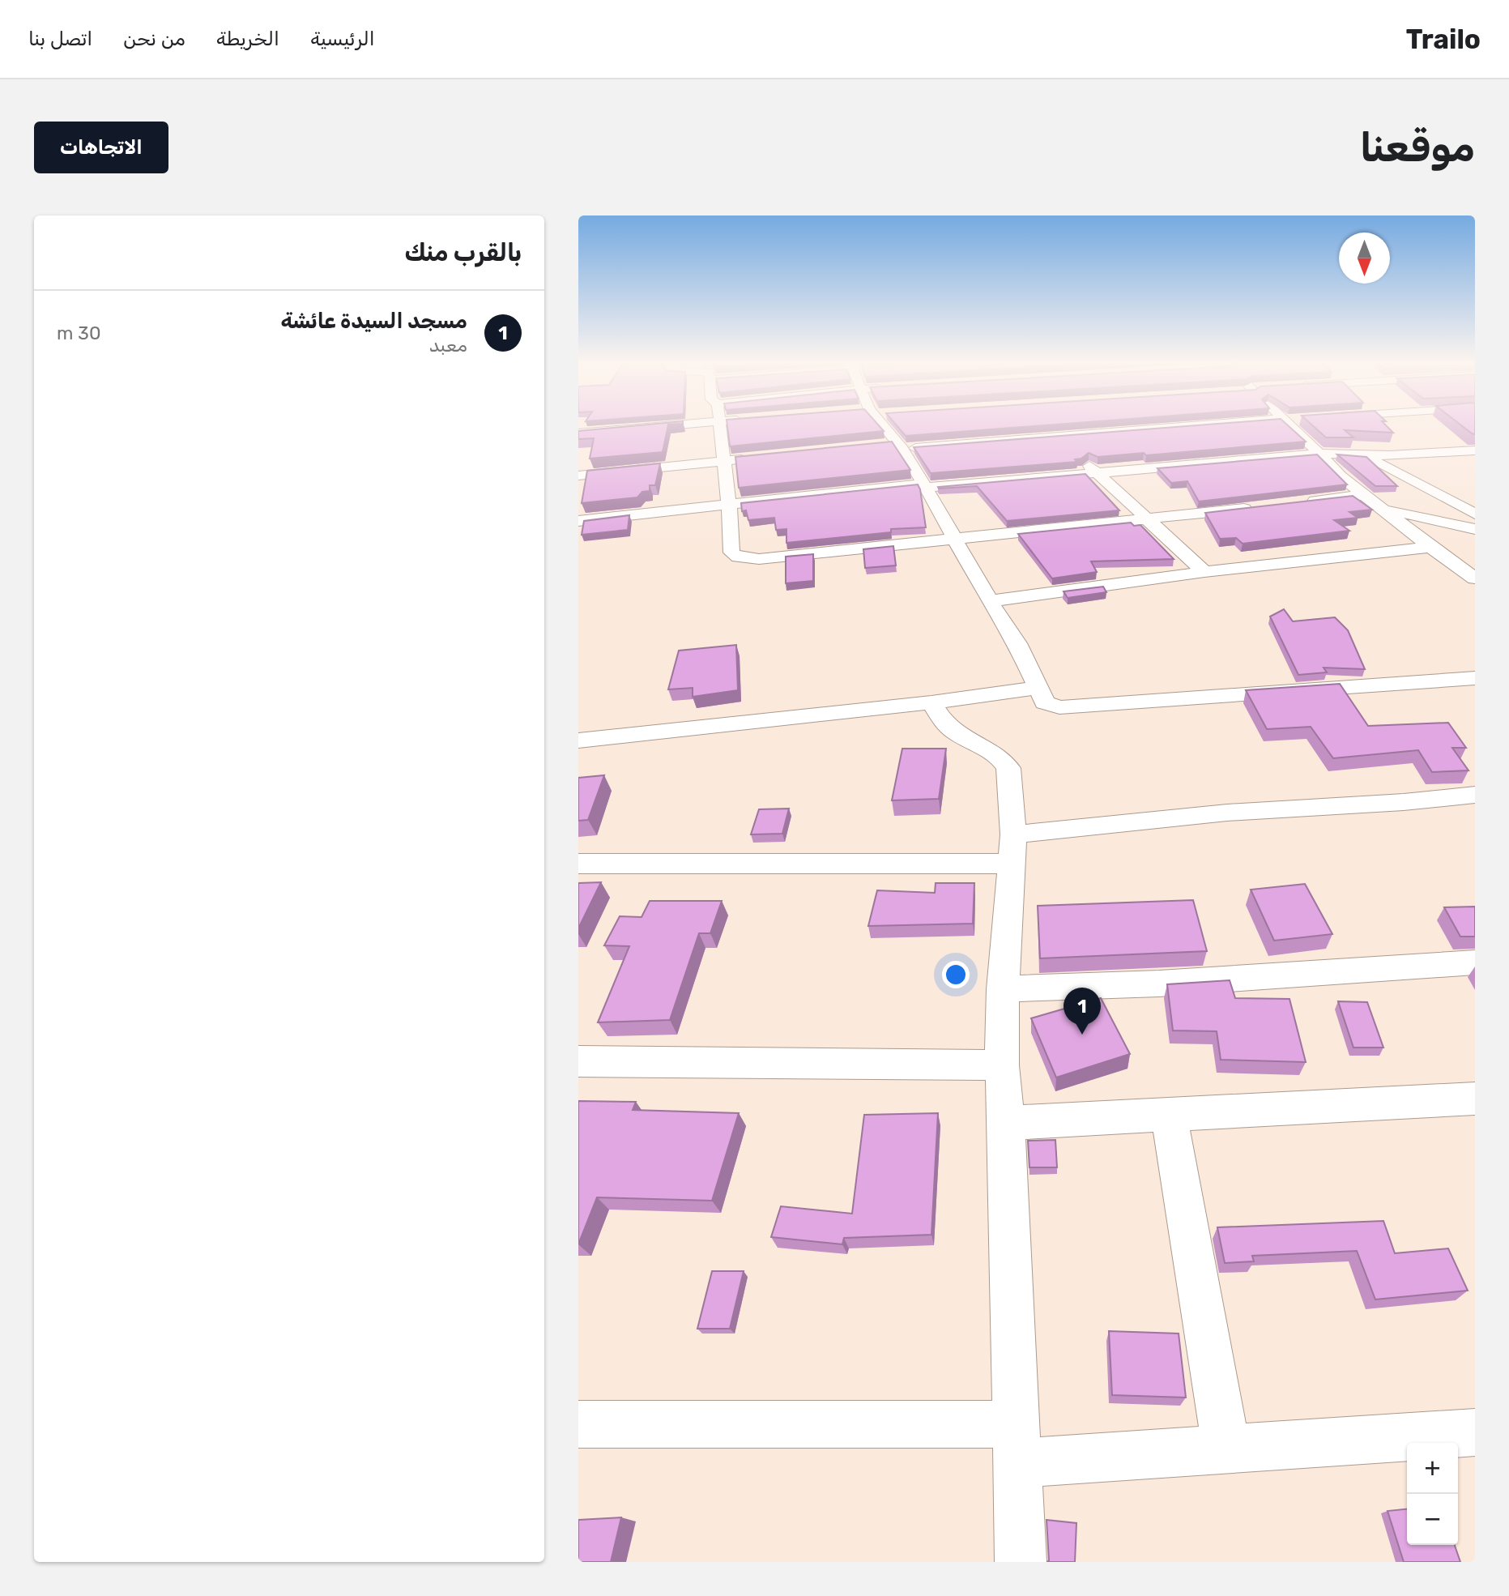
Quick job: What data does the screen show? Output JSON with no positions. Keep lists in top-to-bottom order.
{
  "north": "bottom",
  "page": {
    "header": "Trailo",
    "nav": [
      "الرئيسية",
      "الخريطة",
      "من نحن",
      "اتصل بنا"
    ],
    "buttons": "الاتجاهات",
    "title": "موقعنا",
    "heading": "بالقرب منك",
    "list": [
      {
        "mark": "1",
        "name": "مسجد السيدة عائشة",
        "note": "معبد",
        "value": "30 m"
      }
    ],
    "pins": "1",
    "map_buttons": ["+", "−"]
  }
}
